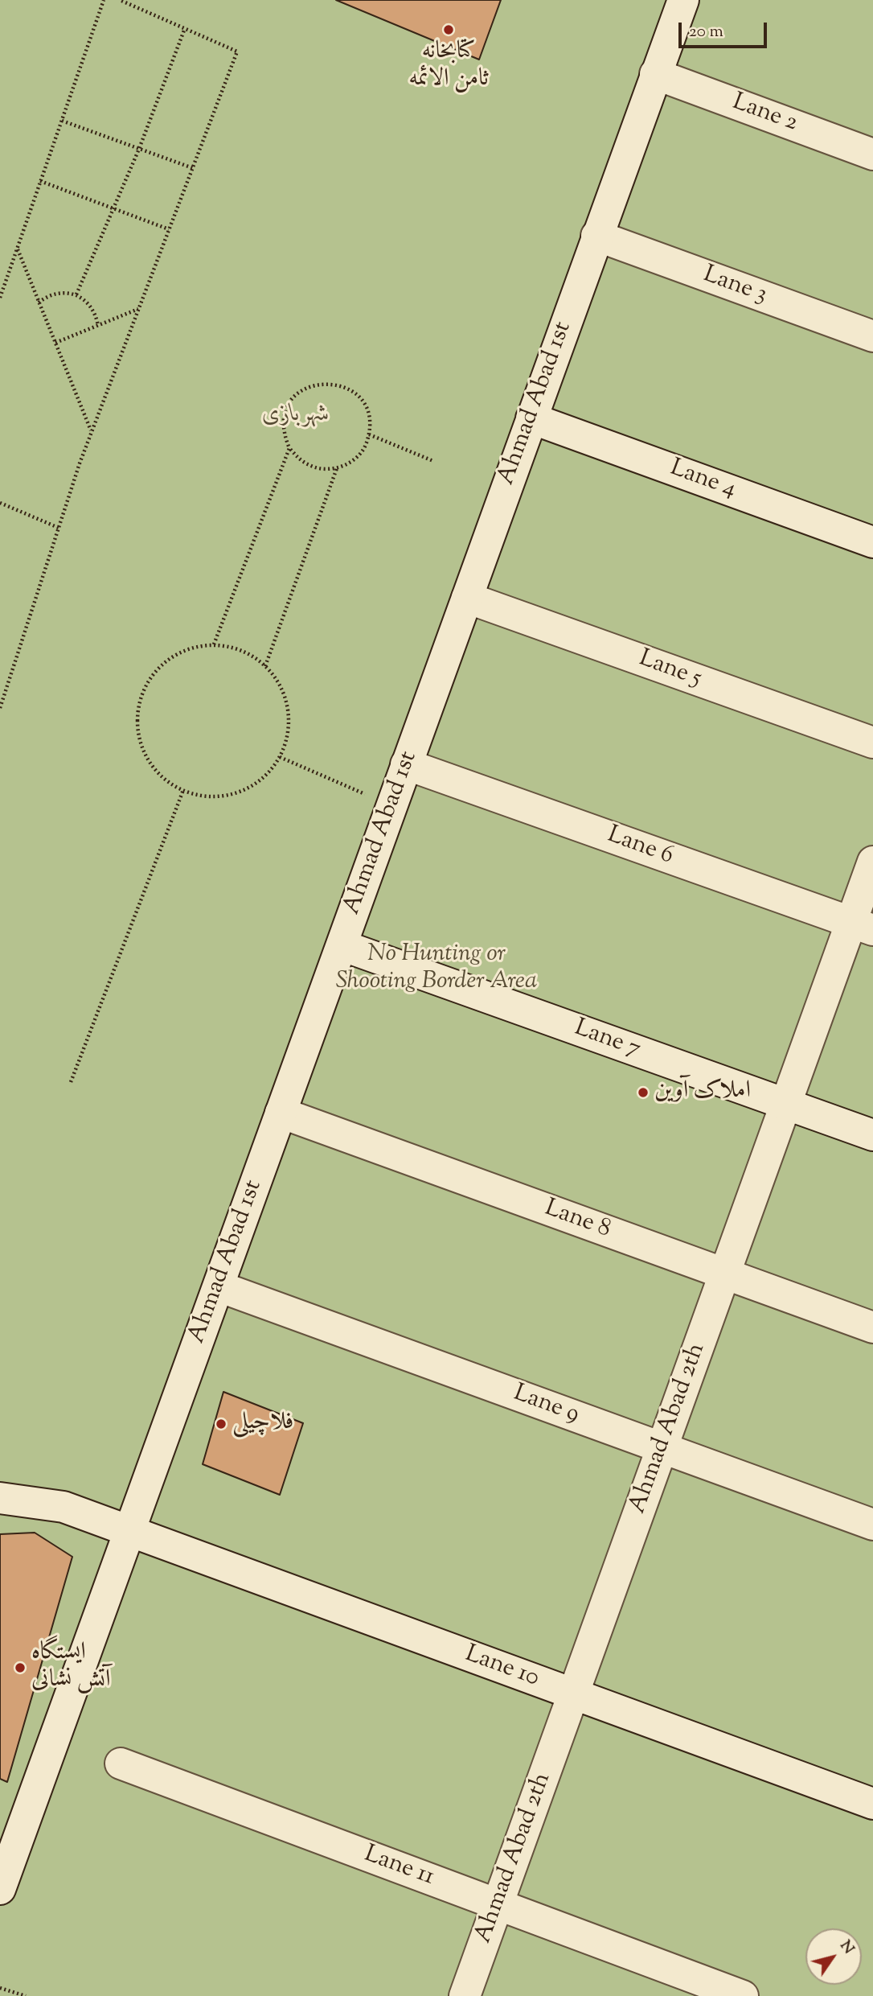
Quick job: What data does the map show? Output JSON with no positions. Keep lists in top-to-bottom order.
{
  "streets": {
    "street": [
      "Lane 2",
      "Lane 3",
      "Ahmad Abad 1st",
      "Lane 4",
      "Lane 5",
      "Lane 6",
      "Lane 7",
      "Lane 8",
      "Lane 9",
      "Ahmad Abad 2th",
      "Lane 10",
      "Lane 11"
    ]
  },
  "crossings": [
    ["Lane 2", "Ahmad Abad 1st"],
    ["Lane 3", "Ahmad Abad 1st"],
    ["Ahmad Abad 1st", "Lane 4"],
    ["Ahmad Abad 1st", "Lane 5"],
    ["Ahmad Abad 1st", "Lane 6"],
    ["Ahmad Abad 1st", "Lane 7"],
    ["Ahmad Abad 1st", "Lane 8"],
    ["Ahmad Abad 1st", "Lane 9"],
    ["Ahmad Abad 1st", "Lane 10"],
    ["Lane 6", "Ahmad Abad 2th"],
    ["Lane 7", "Ahmad Abad 2th"],
    ["Lane 8", "Ahmad Abad 2th"],
    ["Lane 9", "Ahmad Abad 2th"],
    ["Ahmad Abad 2th", "Lane 10"],
    ["Ahmad Abad 2th", "Lane 11"]
  ],
  "parks": ["شهربازی", "No Hunting or Shooting Border Area"],
  "places": [
    "کتابخانه ثامن الائمه",
    "املاک آوین",
    "فلاچیلی",
    "ایستگاه آتش نشانی"
  ],
  "scale_bar": "20 m",
  "north": "top right"
}
